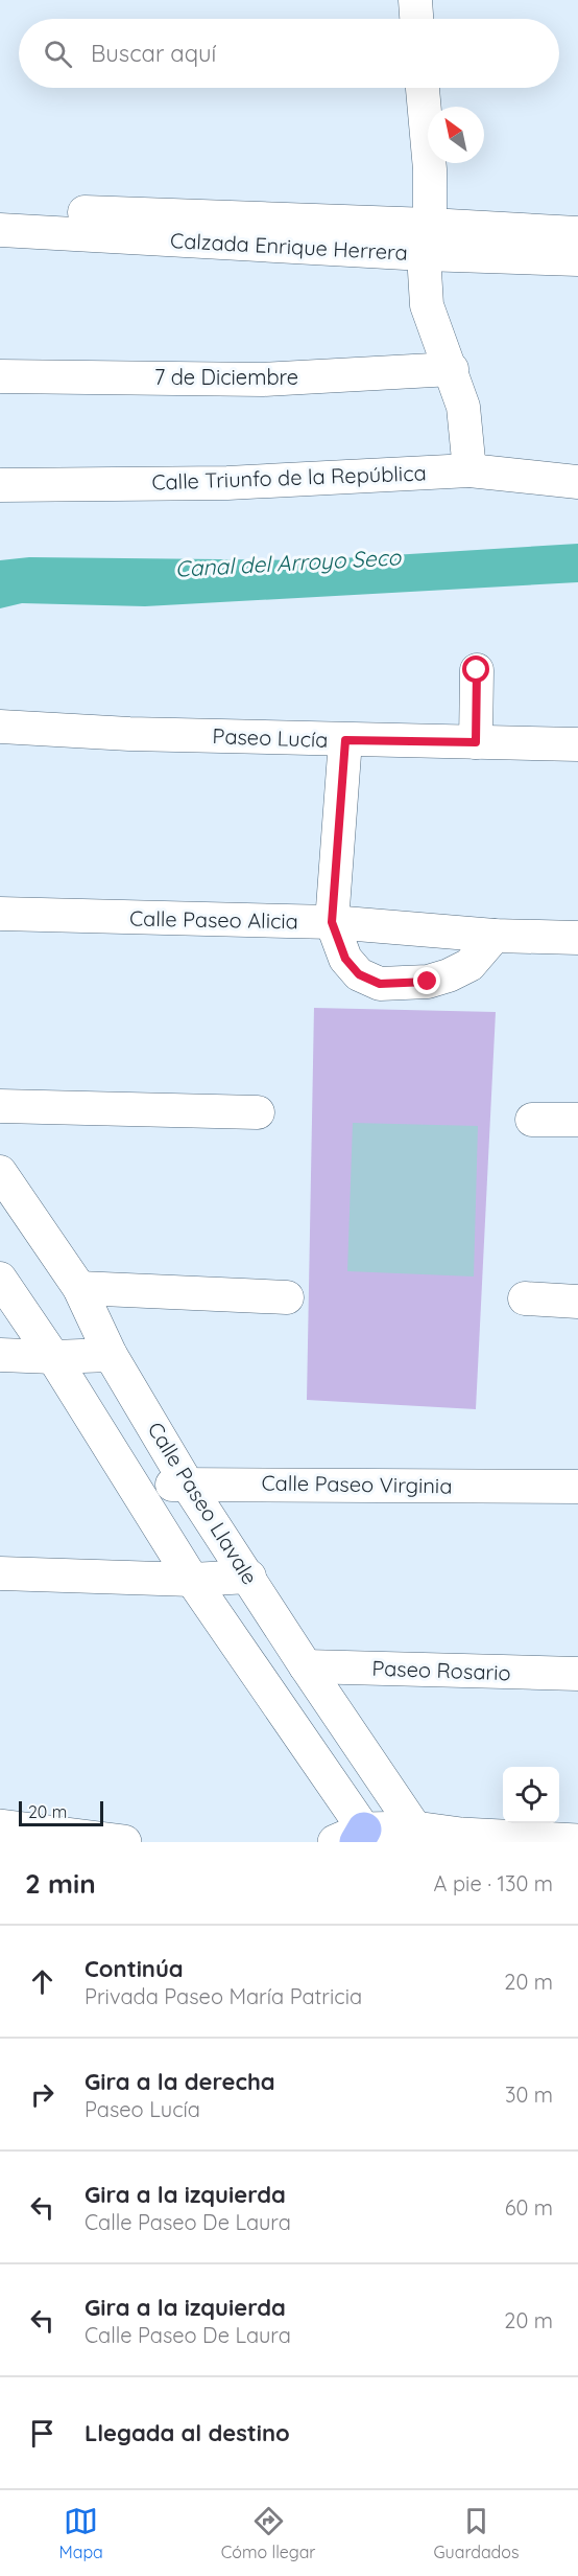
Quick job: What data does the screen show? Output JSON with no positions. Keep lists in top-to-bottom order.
{
  "streets": {
    "street": [
      "Calzada Enrique Herrera",
      "7 de Diciembre",
      "Calle Triunfo de la República",
      "Paseo Lucía",
      "Calle Paseo Alicia",
      "Calle Paseo Virginia",
      "Calle Paseo Llavale",
      "Paseo Rosario"
    ]
  },
  "crossings": [
    ["Calle Paseo Virginia", "Calle Paseo Llavale"],
    ["Calle Paseo Llavale", "Paseo Rosario"]
  ],
  "water": ["Canal del Arroyo Seco"],
  "scale_bar": "20 m",
  "north": "top left",
  "page": {
    "search": "Buscar aquí",
    "scale": "20 m",
    "heading": ["2 min", "A pie · 130 m"],
    "list": [
      ["Continúa", "Privada Paseo María Patricia", "20 m"],
      ["Gira a la derecha", "Paseo Lucía", "30 m"],
      ["Gira a la izquierda", "Calle Paseo De Laura", "60 m"],
      ["Gira a la izquierda", "Calle Paseo De Laura", "20 m"],
      "Llegada al destino"
    ],
    "nav": ["Mapa", "Cómo llegar", "Guardados"]
  }
}
